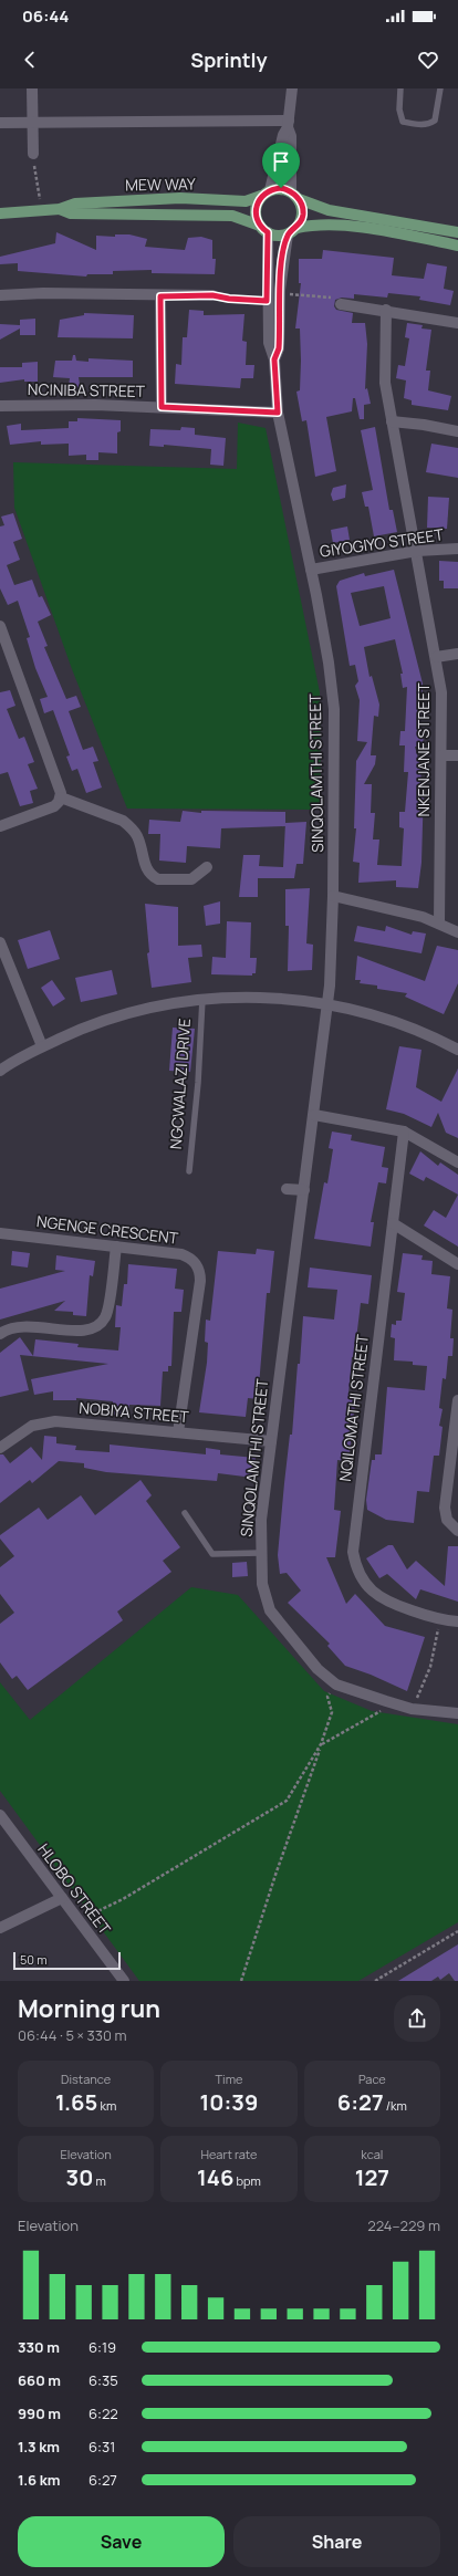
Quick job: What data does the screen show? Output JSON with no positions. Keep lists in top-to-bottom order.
{
  "streets": {
    "main road": ["MEW WAY"],
    "street": [
      "NCINIBA STREET",
      "GIYOGIYO STREET",
      "NKENJANE STREET",
      "SINQOLAMTHI STREET",
      "NGCWALAZI DRIVE",
      "NGENGE CRESCENT",
      "NQILOMATHI STREET",
      "NOBIYA STREET",
      "HLOBO STREET"
    ]
  },
  "crossings": [
    ["MEW WAY", "SINQOLAMTHI STREET"],
    ["NCINIBA STREET", "SINQOLAMTHI STREET"],
    ["GIYOGIYO STREET", "NKENJANE STREET"],
    ["GIYOGIYO STREET", "SINQOLAMTHI STREET"],
    ["SINQOLAMTHI STREET", "NGCWALAZI DRIVE"],
    ["SINQOLAMTHI STREET", "NOBIYA STREET"],
    ["NGENGE CRESCENT", "NOBIYA STREET"]
  ],
  "scale_bar": "50 m",
  "page": {
    "status": "06:44",
    "header": "Sprintly",
    "scale": "50 m",
    "heading": ["Morning run", "06:44 · 5 × 330 m"],
    "stats": [
      ["Distance", "1.65 km"],
      ["Time", "10:39"],
      ["Pace", "6:27 /km"],
      ["Elevation", "30 m"],
      ["Heart rate", "146 bpm"],
      ["kcal", "127"]
    ],
    "chart": ["Elevation", "224–229 m"],
    "list": [
      {
        "name": "330 m",
        "note": "6:19"
      },
      {
        "name": "660 m",
        "note": "6:35"
      },
      {
        "name": "990 m",
        "note": "6:22"
      },
      {
        "name": "1.3 km",
        "note": "6:31"
      },
      {
        "name": "1.6 km",
        "note": "6:27"
      }
    ],
    "buttons": ["Save", "Share"]
  }
}
